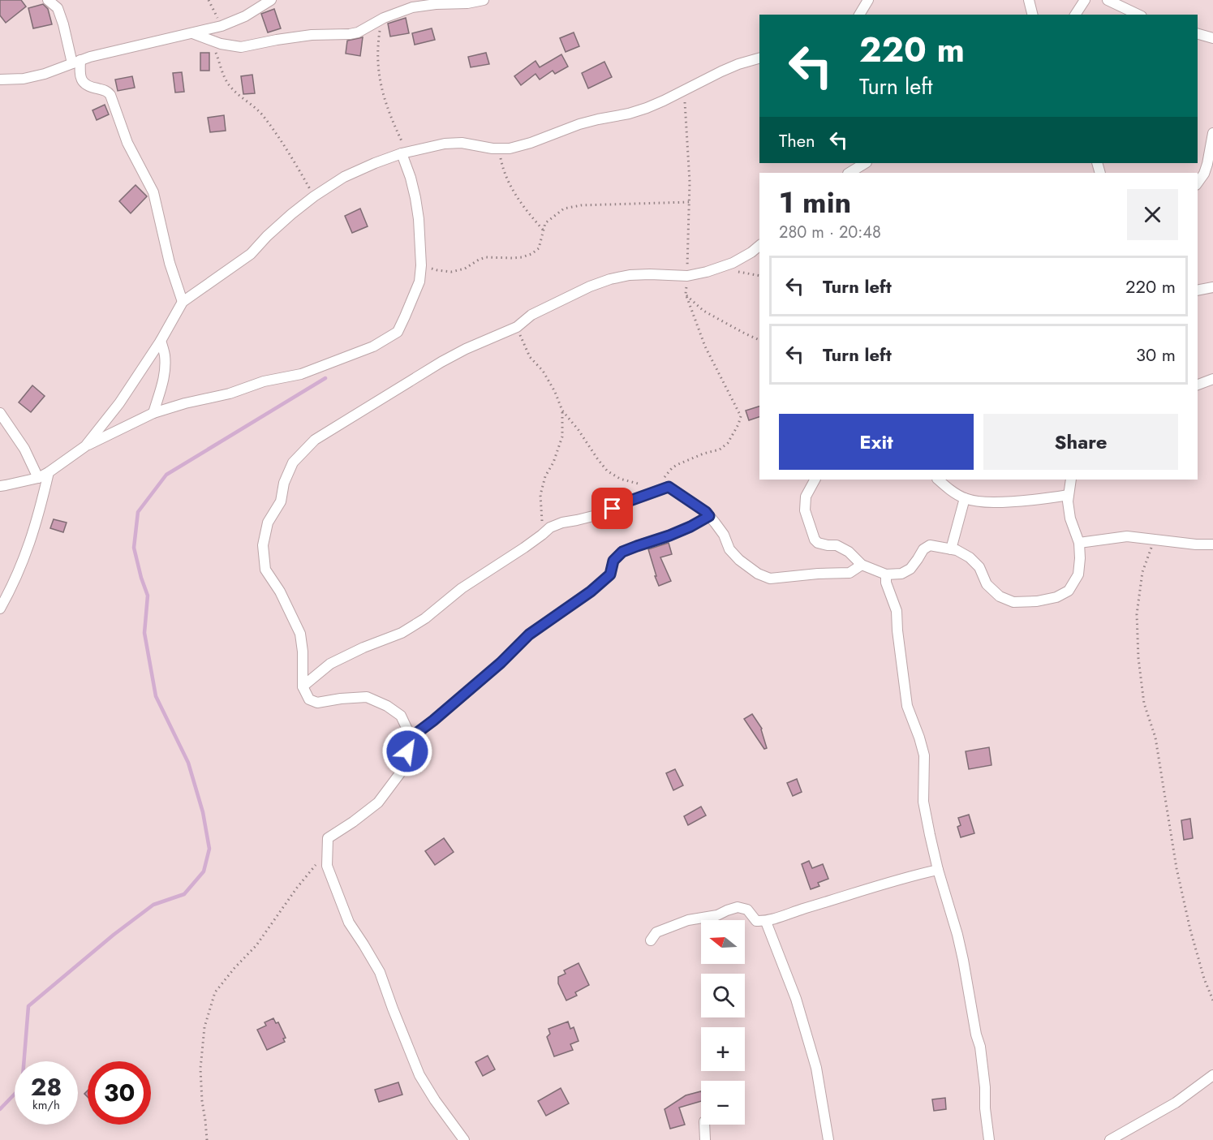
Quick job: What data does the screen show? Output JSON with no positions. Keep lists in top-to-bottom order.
{
  "north": "left",
  "page": {
    "turn": ["220 m", "Turn left"],
    "then": "Then",
    "heading": ["1 min", "280 m · 20:48"],
    "list": [
      {
        "name": "Turn left",
        "value": "220 m"
      },
      {
        "name": "Turn left",
        "value": "30 m"
      }
    ],
    "buttons": ["Exit", "Share"],
    "map_buttons": ["+", "−"],
    "speed": "28 km/h",
    "limit": "30"
  }
}
